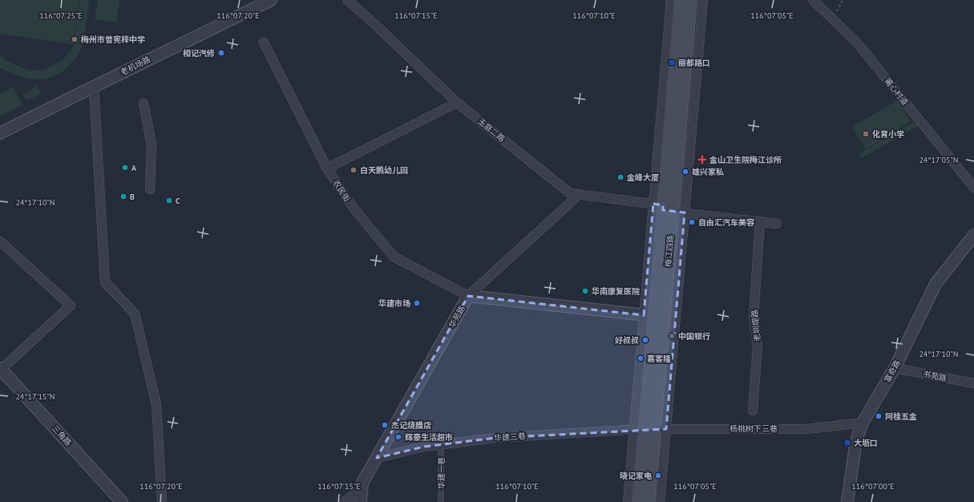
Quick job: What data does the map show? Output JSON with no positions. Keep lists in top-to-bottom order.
{
  "streets": {
    "main road": ["梅江四路"],
    "street": [
      "老机场路",
      "莆心村道",
      "玉庭二路",
      "农民街",
      "华苑路",
      "老圳堤路",
      "富奇路",
      "书苑路",
      "杨桃树下三巷",
      "三角路",
      "华建三巷"
    ],
    "lane": ["华建一巷"]
  },
  "crossings": [
    ["玉庭二路", "梅江四路"],
    ["玉庭二路", "老圳堤路"],
    ["农民街", "华苑路"],
    ["梅江四路", "华苑路"],
    ["梅江四路", "杨桃树下三巷"],
    ["梅江四路", "华建三巷"],
    ["华苑路", "华建三巷"],
    ["富奇路", "书苑路"],
    ["富奇路", "杨桃树下三巷"],
    ["杨桃树下三巷", "华建三巷"],
    ["华建三巷", "华建一巷"]
  ],
  "places": {
    "other": [
      "梅州市曾宪梓中学",
      "相记汽修",
      "化育小学",
      "A",
      "白天鹅幼儿园",
      "雄兴家私",
      "金峰大厦",
      "B",
      "C",
      "自由汇汽车美容",
      "华南康复医院",
      "华建市场",
      "中国银行",
      "好叔叔",
      "嘉客隆",
      "阿桂五金",
      "杰记烧腊店",
      "辉豪生活超市",
      "晓记家电"
    ],
    "transit": ["丽都路口", "大坜口"],
    "health": ["金山卫生院梅江诊所"]
  },
  "coordinates": [
    "116°07'25\"E",
    "116°07'20\"E",
    "116°07'15\"E",
    "116°07'10\"E",
    "116°07'05\"E",
    "24°17'05\"N",
    "24°17'10\"N",
    "24°17'15\"N",
    "116°07'00\"E"
  ]
}
